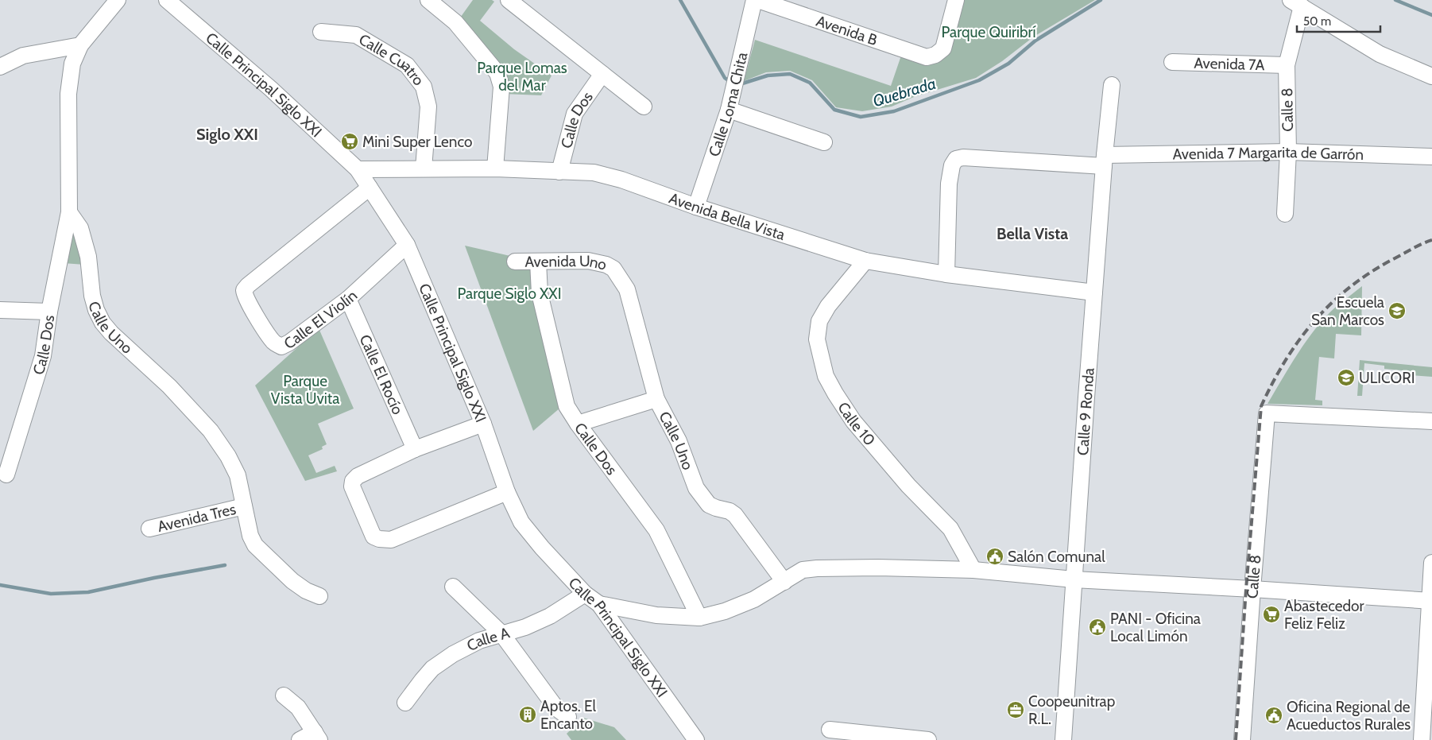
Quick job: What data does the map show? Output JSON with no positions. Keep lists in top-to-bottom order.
{
  "streets": {
    "street": [
      "Avenida B",
      "Calle Cuatro",
      "Avenida 7A",
      "Calle Principal Siglo XXI",
      "Calle Loma Chita",
      "Calle 8",
      "Calle Dos",
      "Avenida 7 Margarita de Garrón",
      "Avenida Bella Vista",
      "Avenida Uno",
      "Calle El Violín",
      "Calle Uno",
      "Calle El Rocío",
      "Calle 9 Ronda",
      "Calle 10",
      "Avenida Tres",
      "Calle A"
    ]
  },
  "crossings": [
    ["Calle Cuatro", "Avenida Bella Vista"],
    ["Avenida 7A", "Calle 8"],
    ["Calle Principal Siglo XXI", "Avenida Bella Vista"],
    ["Calle Principal Siglo XXI", "Calle El Violín"],
    ["Calle Principal Siglo XXI", "Calle A"],
    ["Calle Loma Chita", "Avenida Bella Vista"],
    ["Calle 8", "Avenida 7 Margarita de Garrón"],
    ["Calle Dos", "Avenida Bella Vista"],
    ["Calle Dos", "Avenida Uno"],
    ["Calle Dos", "Calle Uno"],
    ["Avenida 7 Margarita de Garrón", "Avenida Bella Vista"],
    ["Avenida 7 Margarita de Garrón", "Calle 9 Ronda"],
    ["Avenida Bella Vista", "Calle 9 Ronda"],
    ["Avenida Bella Vista", "Calle 10"],
    ["Avenida Uno", "Calle Uno"],
    ["Calle El Violín", "Calle El Rocío"],
    ["Calle Uno", "Avenida Tres"]
  ],
  "districts": ["Siglo XXI", "Bella Vista"],
  "water": ["Quebrada"],
  "parks": [
    "Parque Quiribrí",
    "Parque Lomas del Mar",
    "Parque Siglo XXI",
    "Parque Vista Uvita"
  ],
  "places": {
    "supermarket": ["Mini Super Lenco", "Abastecedor Feliz Feliz"],
    "school or university": ["Escuela San Marcos", "ULICORI"],
    "public building": ["Salón Comunal", "PANI - Oficina Local Limón", "Oficina Regional de Acueductos Rurales"],
    "office": ["Coopeunitrap R.L."],
    "building": ["Aptos. El Encanto"]
  },
  "scale_bar": "50 m"
}
